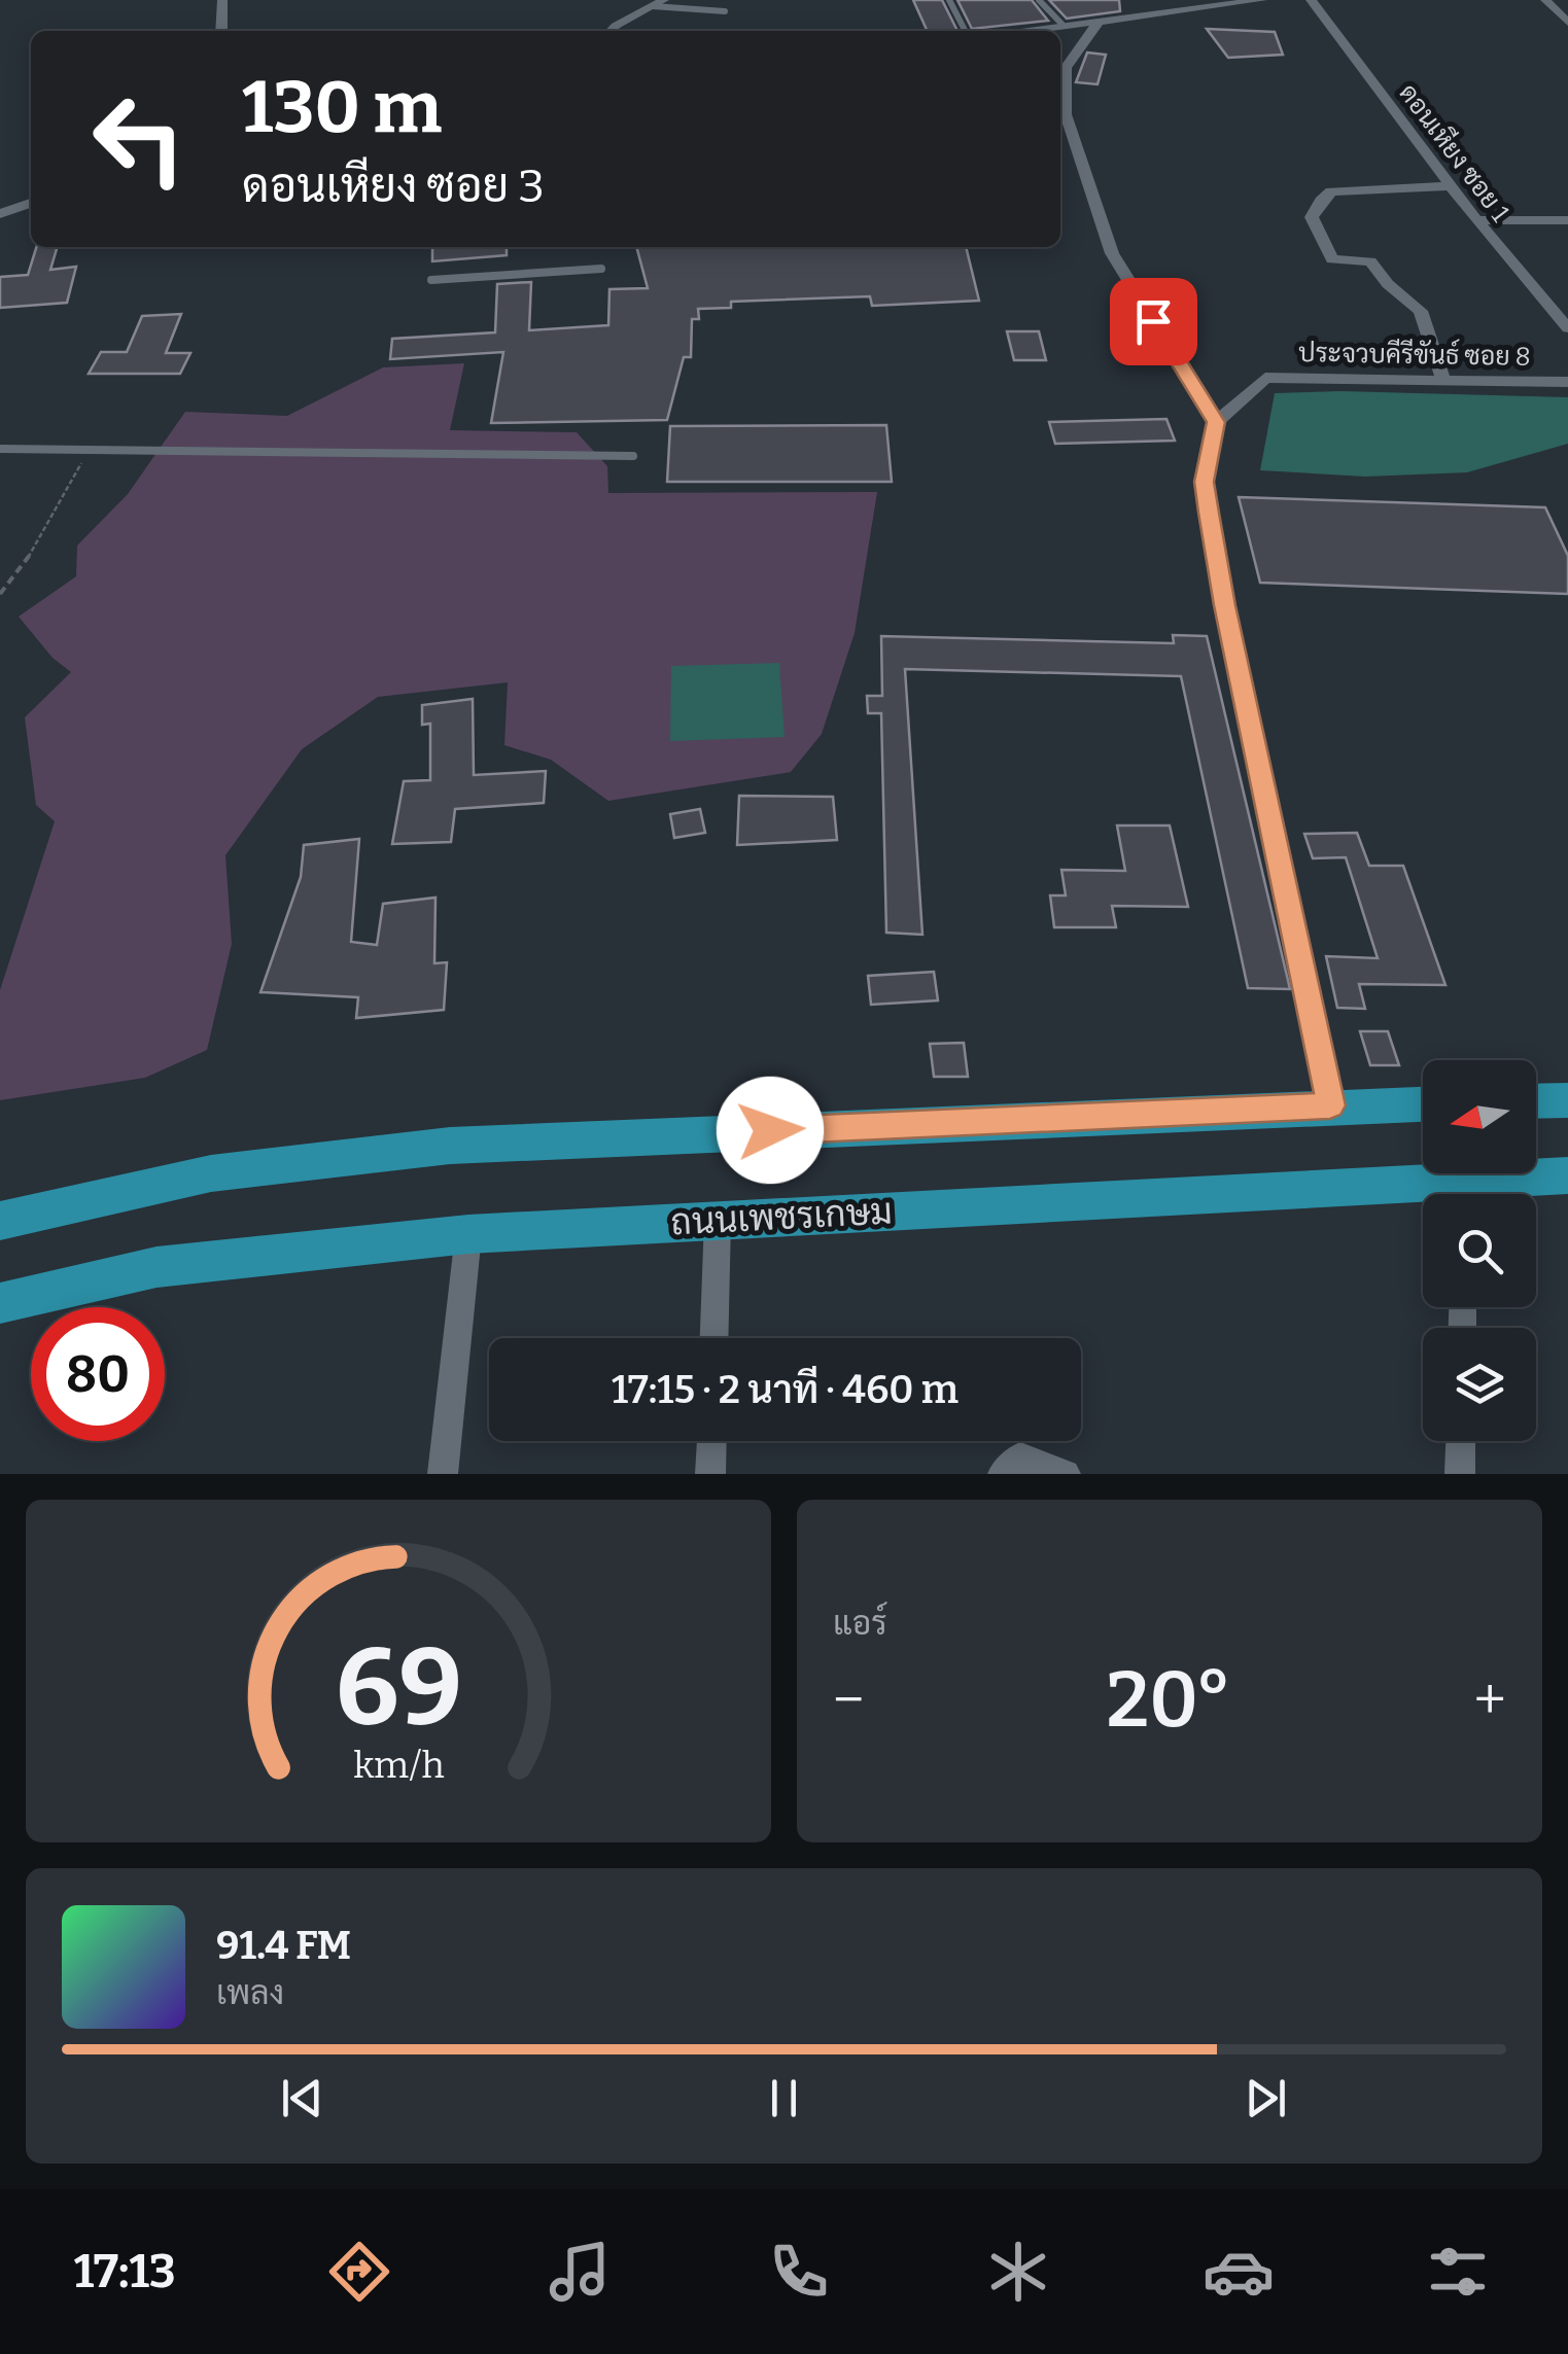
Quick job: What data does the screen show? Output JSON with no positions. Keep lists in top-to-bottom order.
{
  "streets": {
    "highway": ["ถนนเพชรเกษม"],
    "street": ["ดอนเหียง ซอย 1", "ประจวบคีรีขันธ์ ซอย 8"]
  },
  "north": "left",
  "page": {
    "turn": ["130 m", "ดอนเหียง ซอย 3"],
    "limit": "80",
    "trip": "17:15 · 2 นาที · 460 m",
    "tile": "แอร์",
    "heat": ["−", "20°", "+"],
    "song": ["91.4 FM", "เพลง"],
    "tabs": "17:13",
    "gauge": ["69", "km/h"]
  }
}
